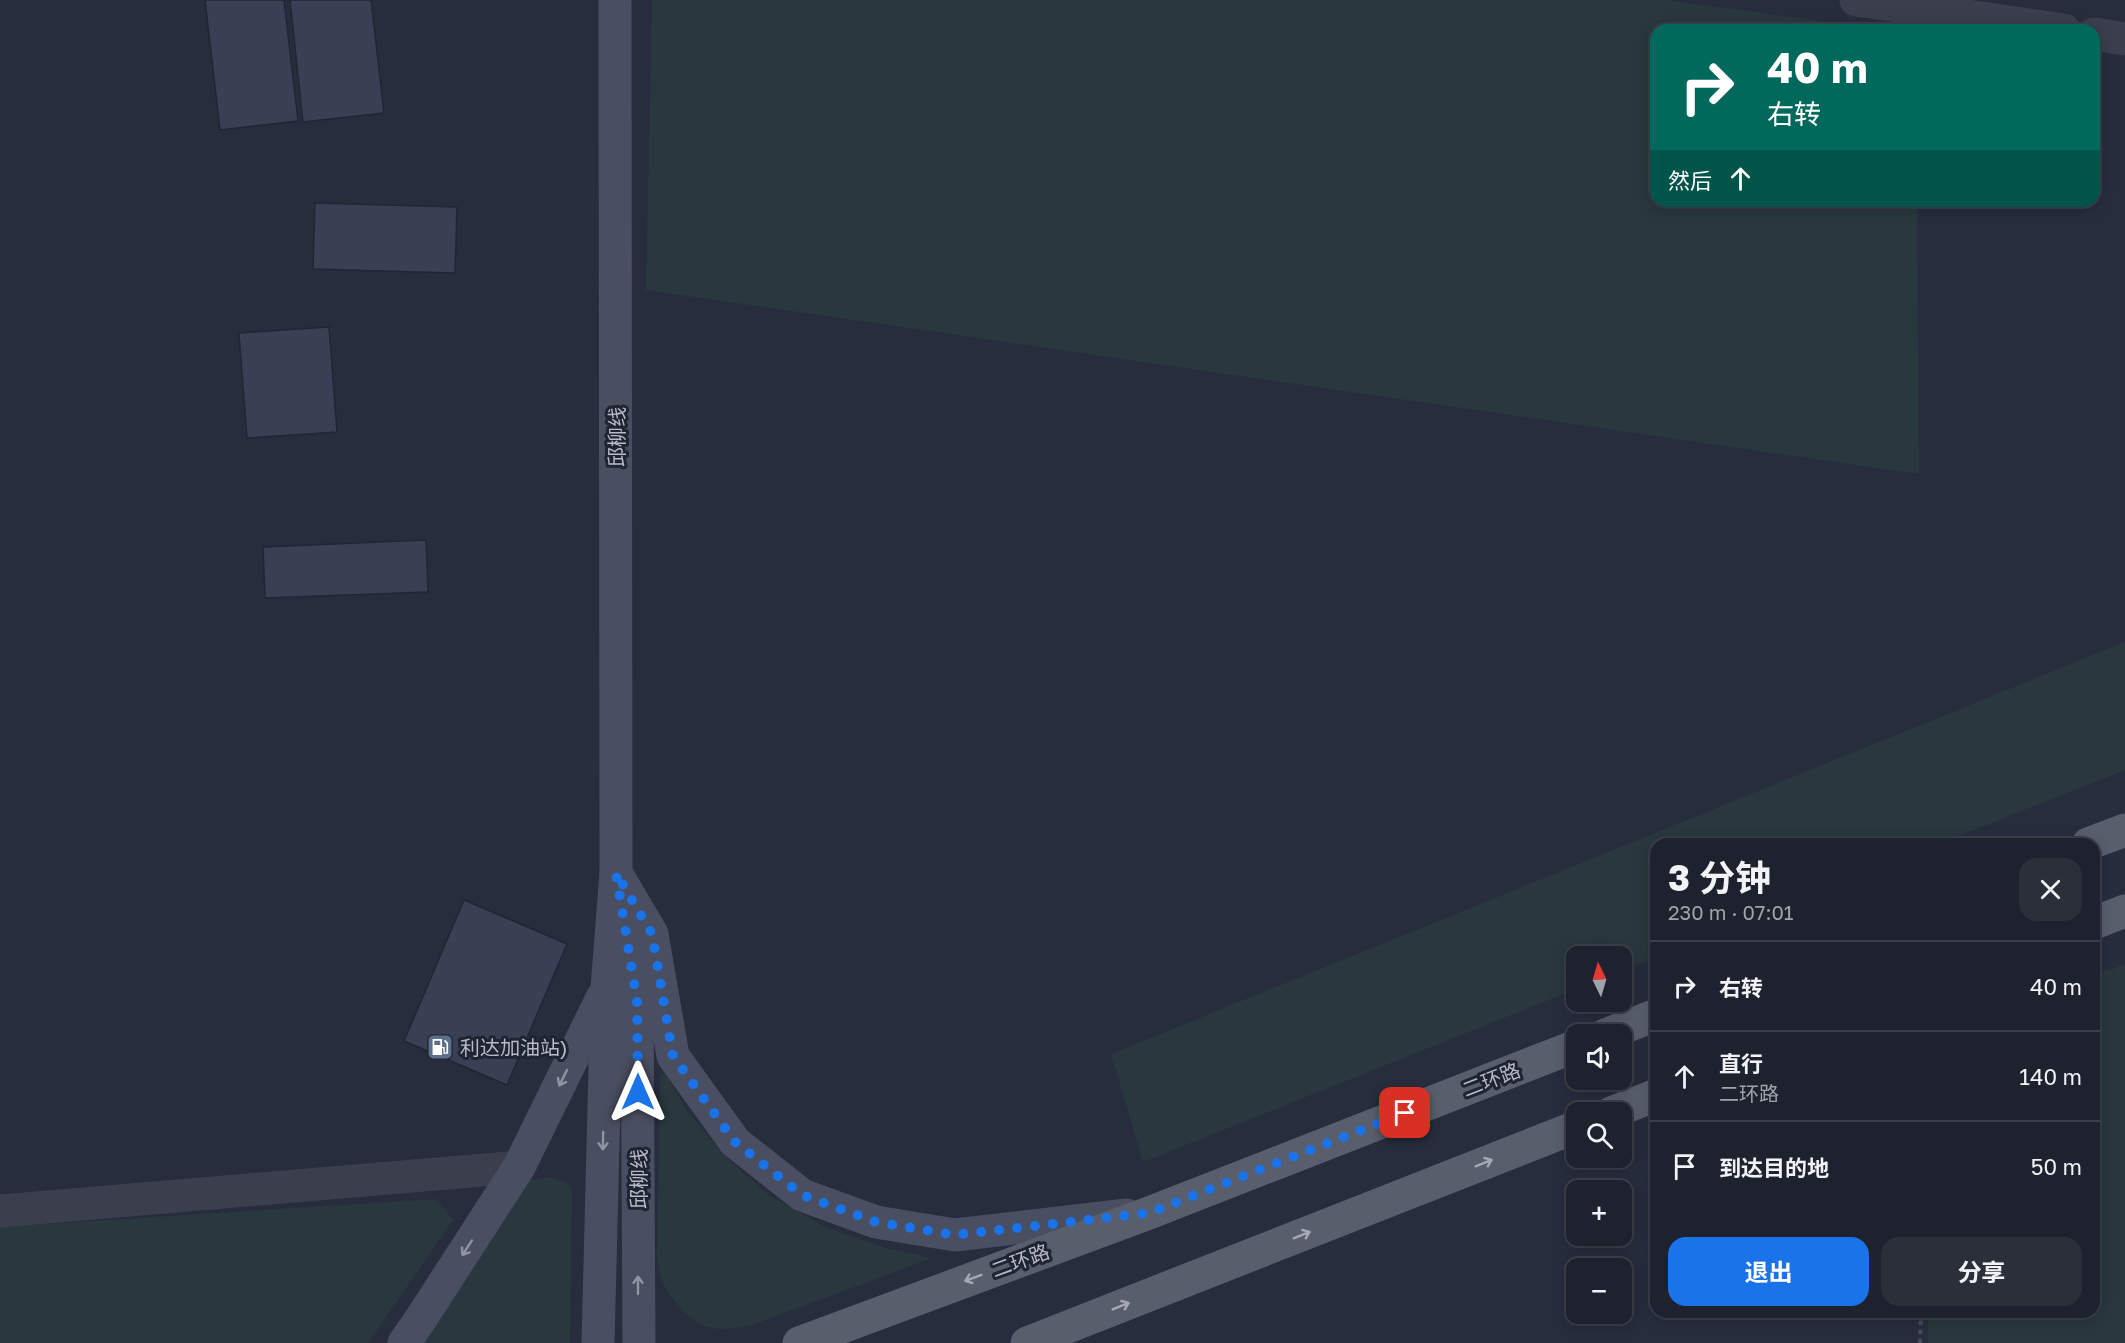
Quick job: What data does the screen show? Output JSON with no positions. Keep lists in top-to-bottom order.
{
  "streets": {
    "main road": ["邱柳线", "二环路"]
  },
  "places": {
    "fuel station": ["利达加油站)"]
  },
  "north": "top",
  "page": {
    "turn": ["40 m", "右转"],
    "then": "然后",
    "heading": ["3 分钟", "230 m · 07:01"],
    "list": [
      {
        "name": "右转",
        "value": "40 m"
      },
      {
        "name": "直行",
        "note": "二环路",
        "value": "140 m"
      },
      {
        "name": "到达目的地",
        "value": "50 m"
      }
    ],
    "map_buttons": ["+", "−"],
    "buttons": ["退出", "分享"]
  }
}
